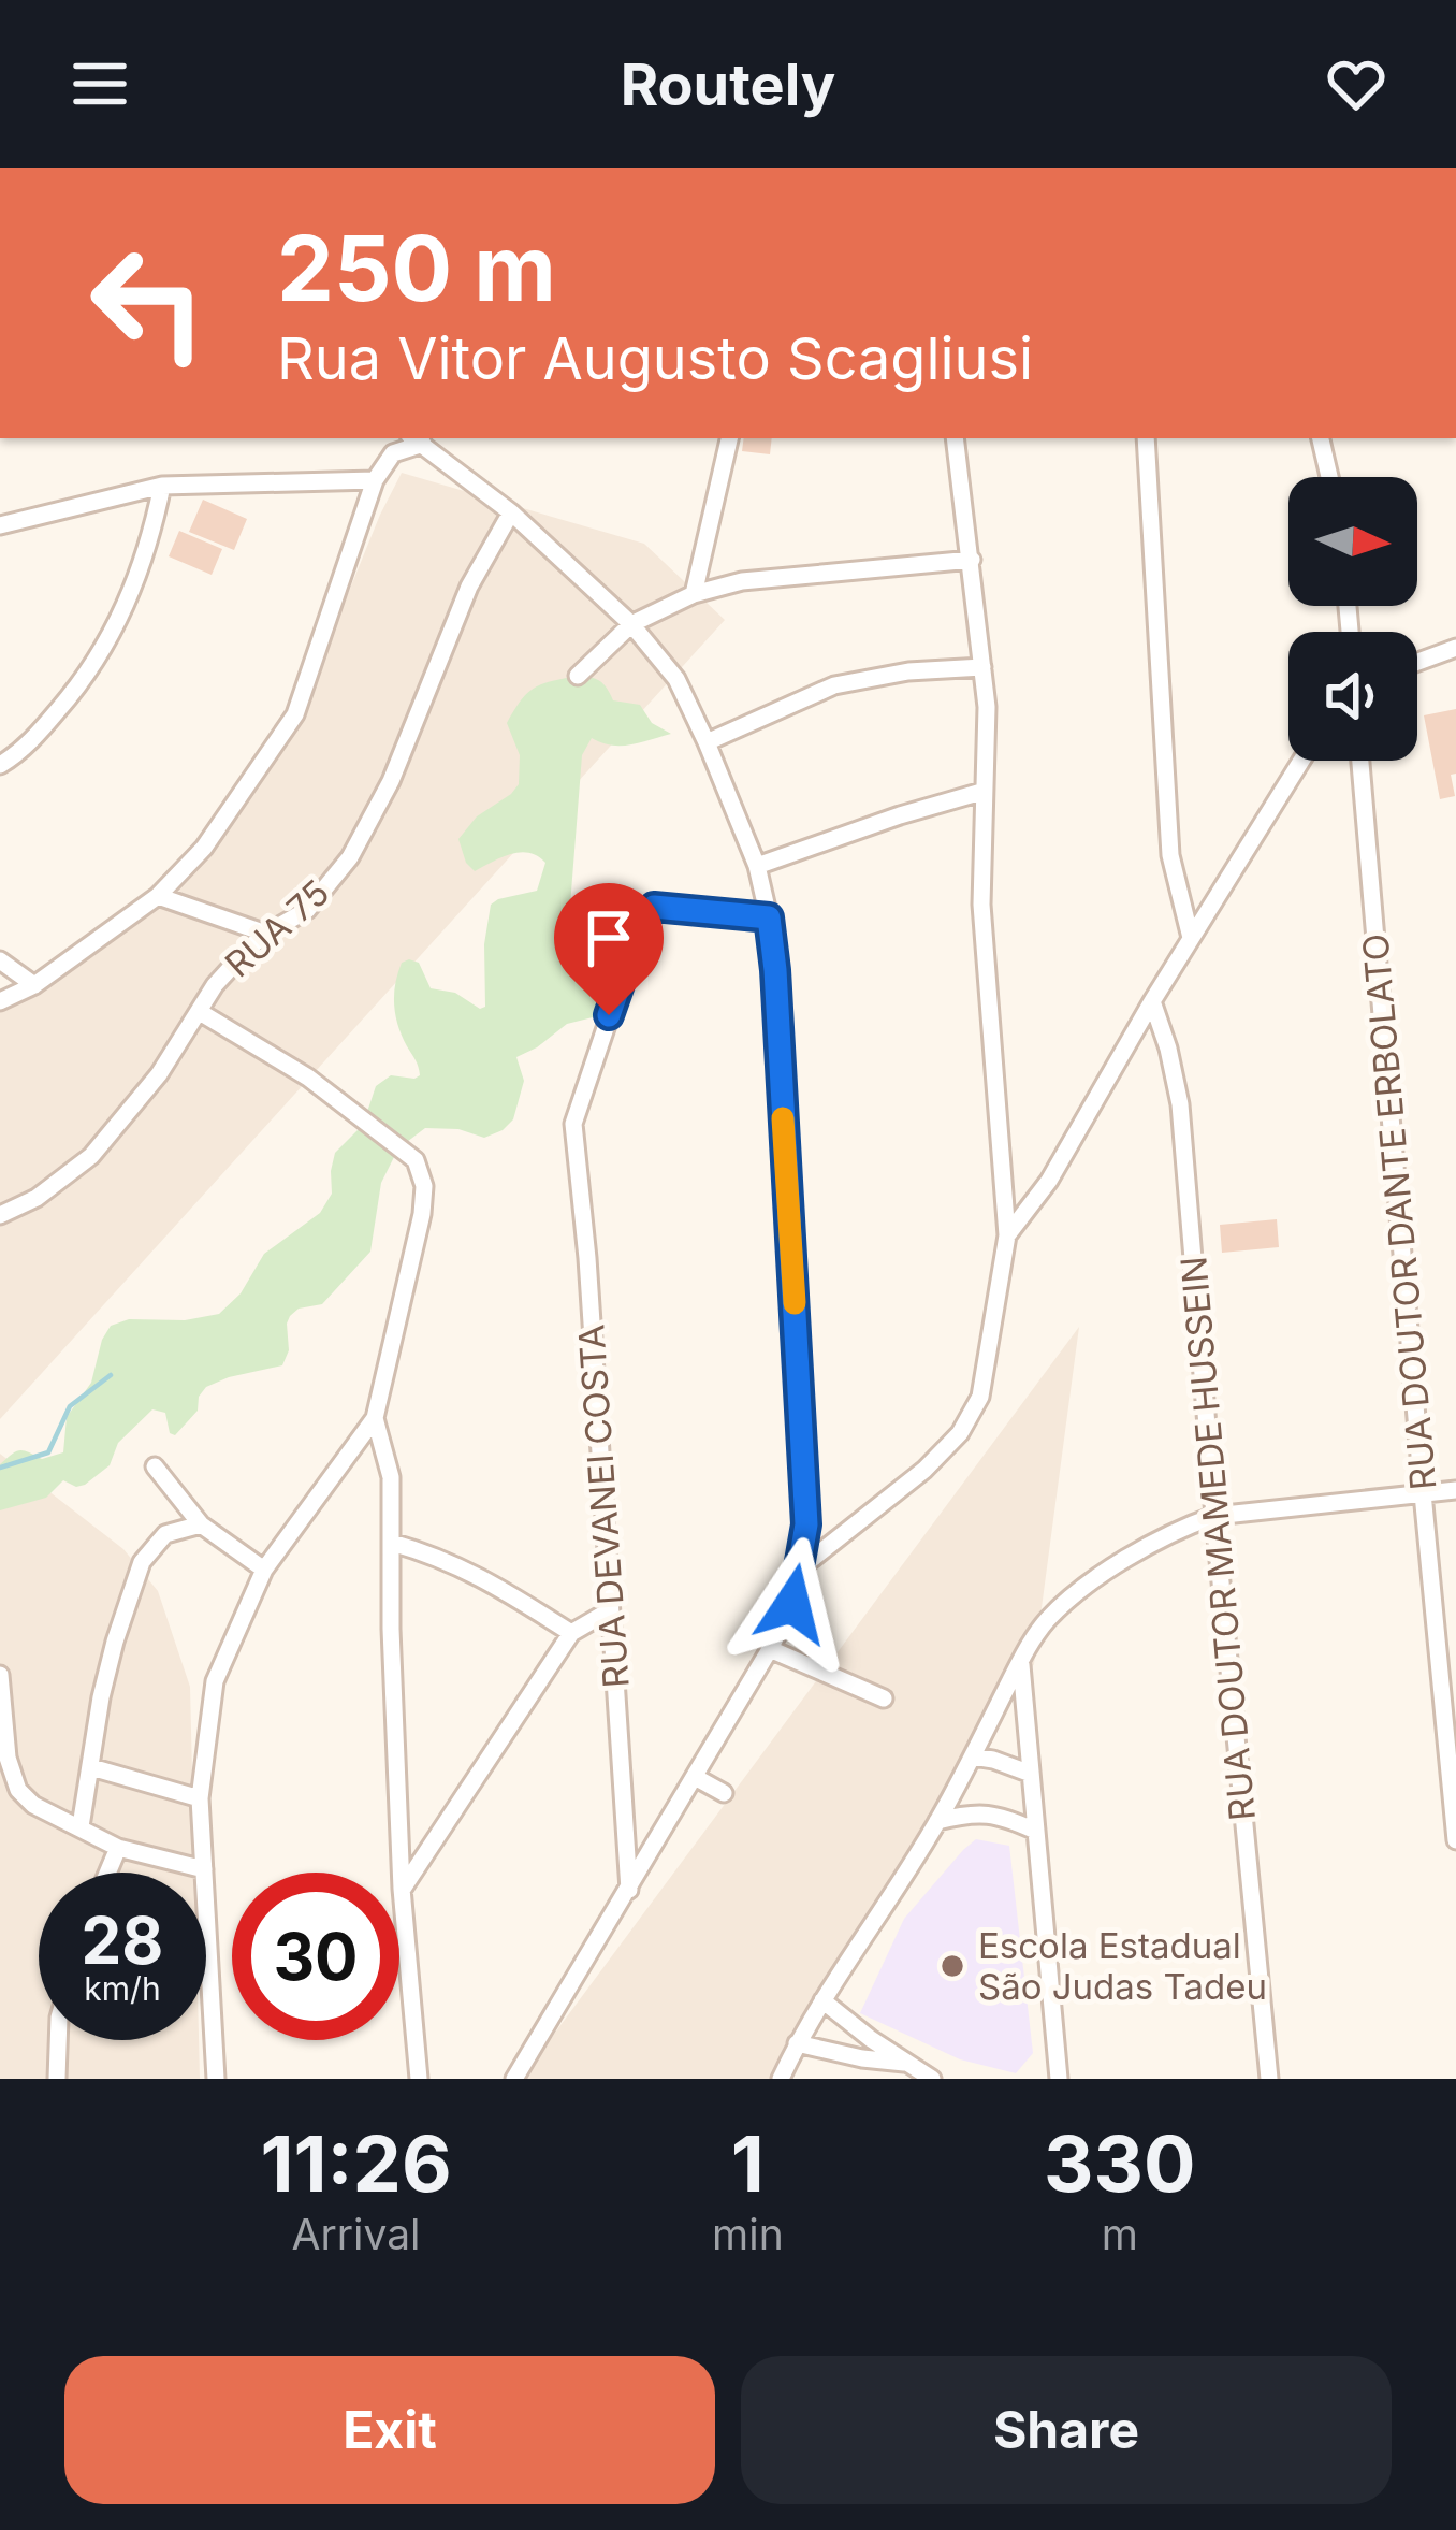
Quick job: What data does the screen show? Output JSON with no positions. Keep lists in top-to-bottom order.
{
  "streets": {
    "street": [
      "RUA 75",
      "RUA DOUTOR DANTE ERBOLATO",
      "RUA DEVANEI COSTA",
      "RUA DOUTOR MAMEDE HUSSEIN"
    ]
  },
  "places": ["Escola Estadual São Judas Tadeu"],
  "north": "right",
  "page": {
    "header": "Routely",
    "turn": ["250 m", "Rua Vitor Augusto Scagliusi"],
    "speed": "28 km/h",
    "limit": "30",
    "eta": [
      "11:26",
      "Arrival",
      "1",
      "min",
      "330",
      "m"
    ],
    "buttons": ["Exit", "Share"]
  }
}
